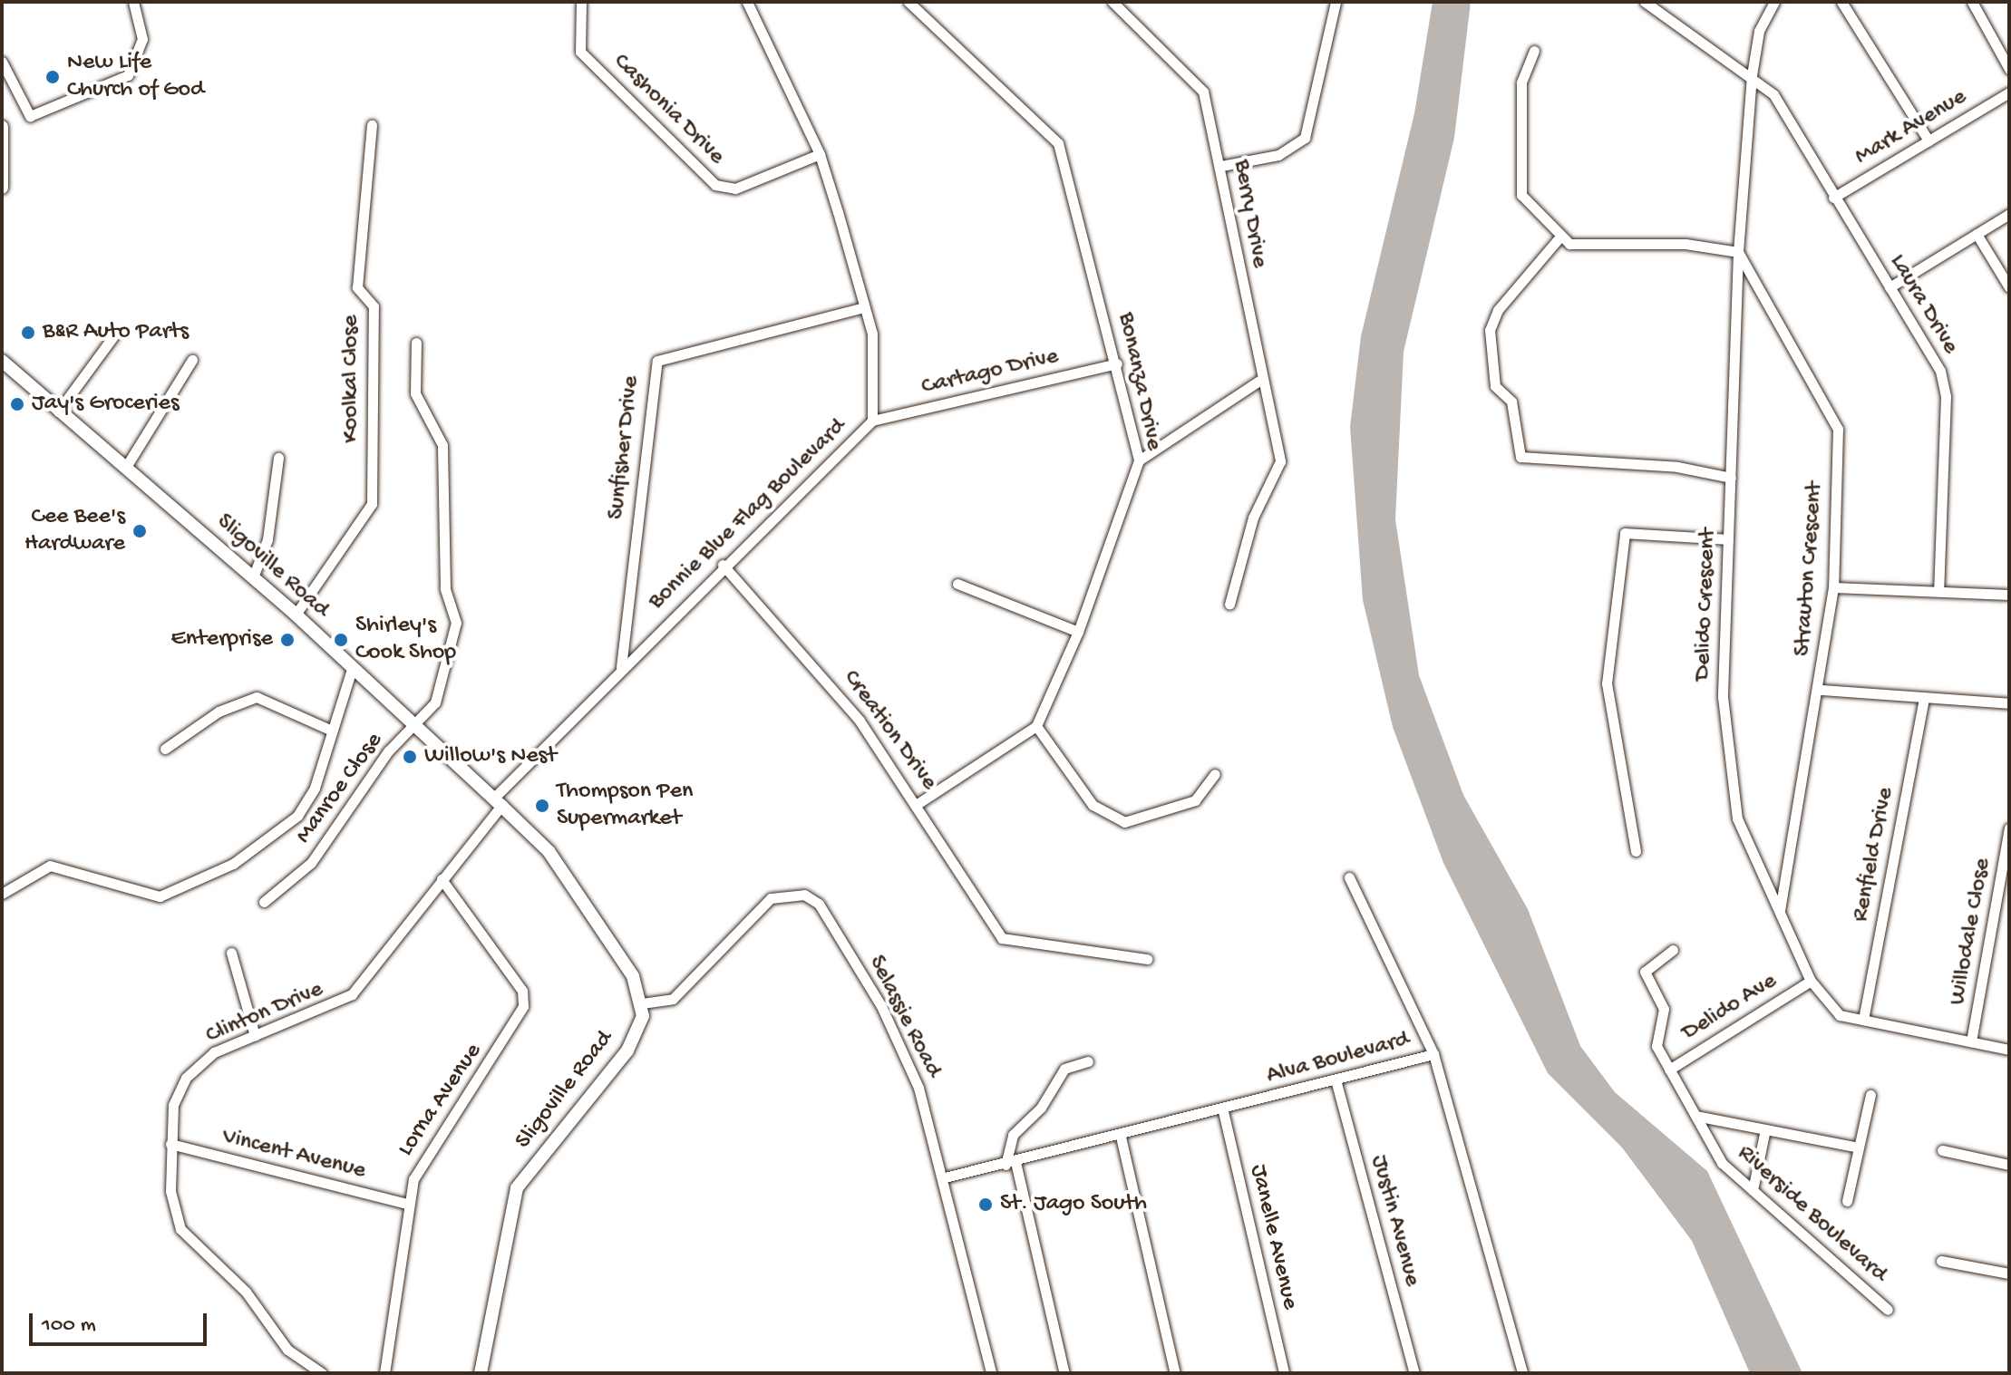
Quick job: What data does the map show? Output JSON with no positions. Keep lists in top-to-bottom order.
{
  "streets": {
    "street": [
      "Cashonia Drive",
      "Mark Avenue",
      "Berry Drive",
      "Laura Drive",
      "Cartago Drive",
      "Koolkal Close",
      "Bonanza Drive",
      "Sunfisher Drive",
      "Bonnie Blue Flag Boulevard",
      "Sligoville Road",
      "Strauton Crescent",
      "Delido Crescent",
      "Creation Drive",
      "Manroe Close",
      "Renfield Drive",
      "Willodale Close",
      "Delido Ave",
      "Clinton Drive",
      "Selassie Road",
      "Alva Boulevard",
      "Lorna Avenue",
      "Vincent Avenue",
      "Riverside Boulevard",
      "Justin Avenue",
      "Janelle Avenue"
    ]
  },
  "crossings": [
    ["Cashonia Drive", "Bonnie Blue Flag Boulevard"],
    ["Mark Avenue", "Laura Drive"],
    ["Laura Drive", "Delido Crescent"],
    ["Cartago Drive", "Bonanza Drive"],
    ["Cartago Drive", "Bonnie Blue Flag Boulevard"],
    ["Koolkal Close", "Sligoville Road"],
    ["Sunfisher Drive", "Bonnie Blue Flag Boulevard"],
    ["Bonnie Blue Flag Boulevard", "Sligoville Road"],
    ["Bonnie Blue Flag Boulevard", "Creation Drive"],
    ["Bonnie Blue Flag Boulevard", "Clinton Drive"],
    ["Sligoville Road", "Manroe Close"],
    ["Sligoville Road", "Clinton Drive"],
    ["Sligoville Road", "Selassie Road"],
    ["Strauton Crescent", "Delido Crescent"],
    ["Delido Crescent", "Renfield Drive"],
    ["Delido Crescent", "Willodale Close"],
    ["Delido Crescent", "Delido Ave"],
    ["Delido Ave", "Riverside Boulevard"],
    ["Clinton Drive", "Lorna Avenue"],
    ["Clinton Drive", "Vincent Avenue"],
    ["Selassie Road", "Alva Boulevard"],
    ["Alva Boulevard", "Justin Avenue"],
    ["Alva Boulevard", "Janelle Avenue"],
    ["Lorna Avenue", "Vincent Avenue"]
  ],
  "places": [
    "New Life Church of God",
    "B&R Auto Parts",
    "Jay's Groceries",
    "Cee Bee's Hardware",
    "Enterprise",
    "Shirley's Cook Shop",
    "Willow's Nest",
    "Thompson Pen Supermarket",
    "St. Jago South"
  ],
  "scale_bar": "100 m"
}
